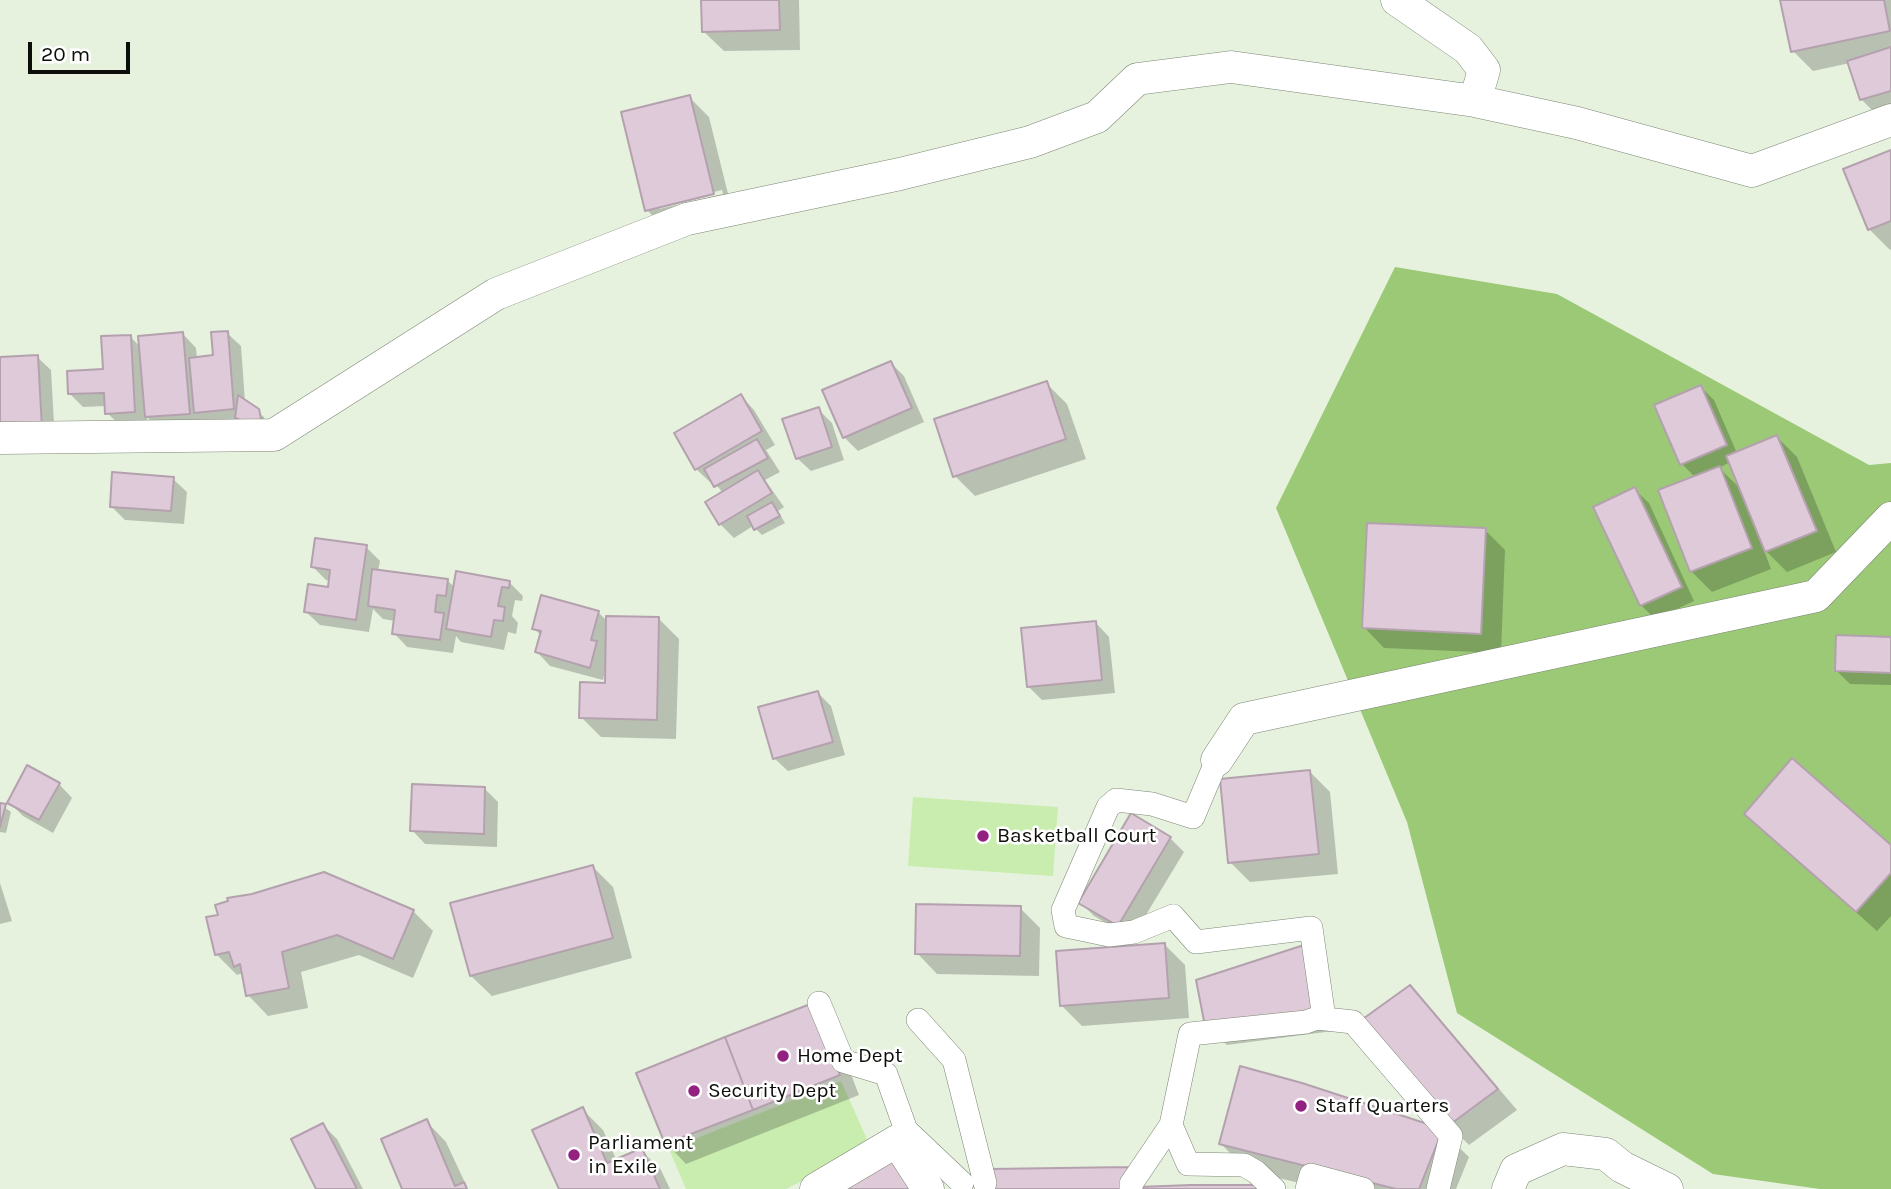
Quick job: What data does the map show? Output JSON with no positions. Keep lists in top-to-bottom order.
{
  "places": [
    "Basketball Court",
    "Home Dept",
    "Security Dept",
    "Staff Quarters",
    "Parliament in Exile"
  ],
  "scale_bar": "20 m"
}
